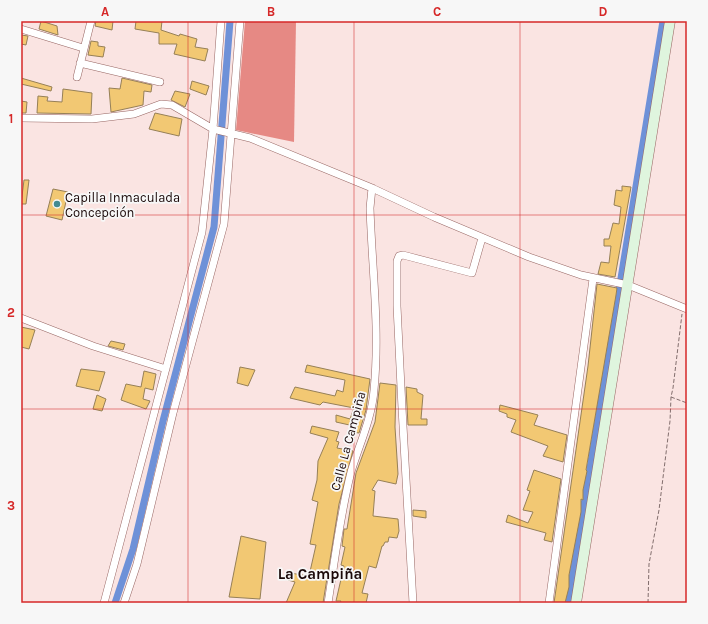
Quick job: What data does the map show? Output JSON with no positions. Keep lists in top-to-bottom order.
{
  "streets": {
    "street": ["Calle La Campiña"]
  },
  "districts": ["La Campiña"],
  "places": ["Capilla Inmaculada Concepción"],
  "grid": {
    "columns": [
      "A",
      "B",
      "C",
      "D"
    ],
    "rows": ["1", "2", "3"]
  }
}
